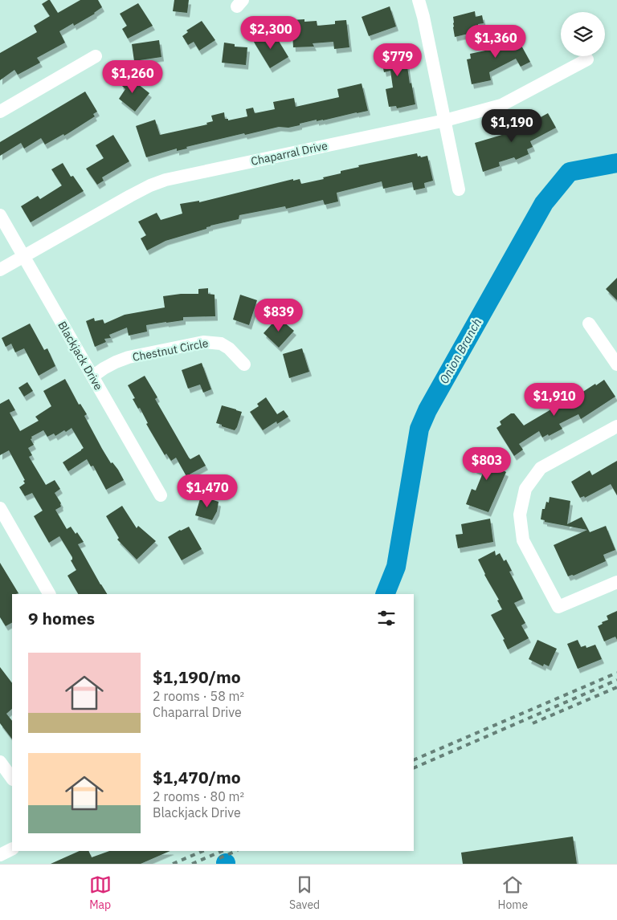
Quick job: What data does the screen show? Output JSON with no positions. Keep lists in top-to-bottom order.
{
  "streets": {
    "street": ["Chaparral Drive", "Chestnut Circle", "Blackjack Drive"]
  },
  "crossings": [
    ["Chaparral Drive", "Blackjack Drive"],
    ["Chestnut Circle", "Blackjack Drive"]
  ],
  "water": ["Onion Branch"],
  "page": {
    "price": [
      "$2,300",
      "$1,360",
      "$779",
      "$1,260",
      "$1,190",
      "$839",
      "$1,910",
      "$803",
      "$1,470"
    ],
    "heading": "9 homes",
    "list": [
      {
        "name": "$1,190/mo",
        "note": "2 rooms · 58 m² · Chaparral Drive"
      },
      {
        "name": "$1,470/mo",
        "note": "2 rooms · 80 m² · Blackjack Drive"
      }
    ],
    "tabs": ["Map", "Saved", "Home"]
  }
}
